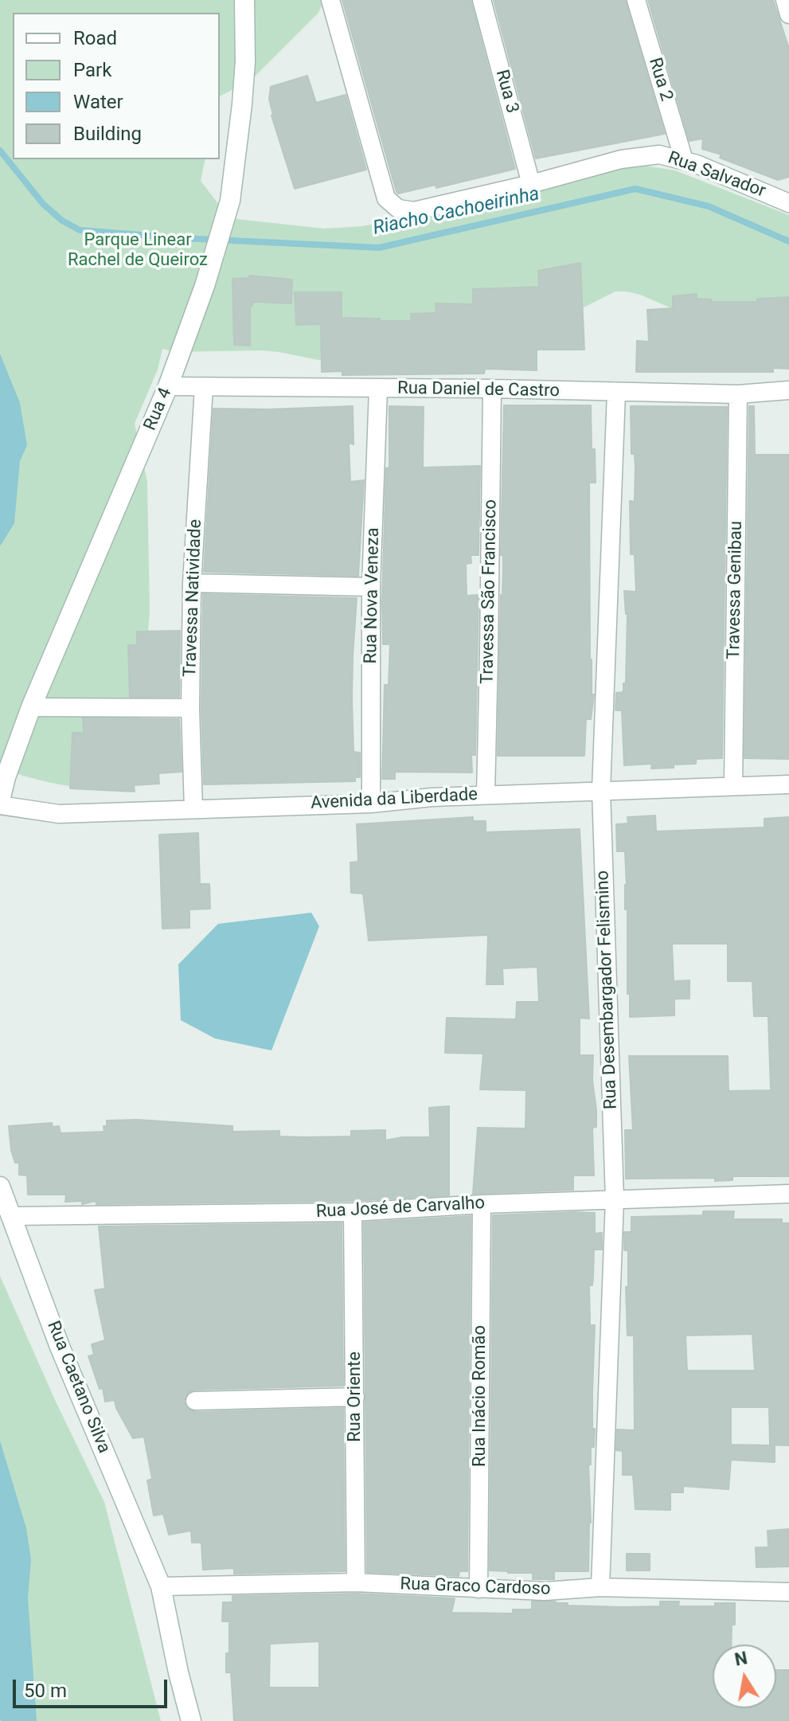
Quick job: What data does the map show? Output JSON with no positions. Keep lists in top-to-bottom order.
{
  "streets": {
    "main road": ["Rua 4", "Rua Caetano Silva"],
    "street": [
      "Rua 2",
      "Rua 3",
      "Rua Salvador",
      "Rua Daniel de Castro",
      "Travessa Genibau",
      "Travessa São Francisco",
      "Rua Nova Veneza",
      "Travessa Natividade",
      "Avenida da Liberdade",
      "Rua Desembargador Felismino",
      "Rua José de Carvalho",
      "Rua Inácio Romão",
      "Rua Oriente",
      "Rua Graco Cardoso"
    ]
  },
  "crossings": [
    ["Rua 2", "Rua Salvador"],
    ["Rua 3", "Rua Salvador"],
    ["Rua Daniel de Castro", "Rua 4"],
    ["Rua Daniel de Castro", "Travessa Genibau"],
    ["Rua Daniel de Castro", "Travessa São Francisco"],
    ["Rua Daniel de Castro", "Rua Nova Veneza"],
    ["Rua Daniel de Castro", "Travessa Natividade"],
    ["Rua Daniel de Castro", "Rua Desembargador Felismino"],
    ["Rua 4", "Avenida da Liberdade"],
    ["Travessa Genibau", "Avenida da Liberdade"],
    ["Travessa São Francisco", "Avenida da Liberdade"],
    ["Rua Nova Veneza", "Avenida da Liberdade"],
    ["Travessa Natividade", "Avenida da Liberdade"],
    ["Avenida da Liberdade", "Rua Desembargador Felismino"],
    ["Rua Desembargador Felismino", "Rua José de Carvalho"],
    ["Rua Desembargador Felismino", "Rua Graco Cardoso"],
    ["Rua José de Carvalho", "Rua Caetano Silva"],
    ["Rua José de Carvalho", "Rua Inácio Romão"],
    ["Rua José de Carvalho", "Rua Oriente"],
    ["Rua Caetano Silva", "Rua Graco Cardoso"],
    ["Rua Inácio Romão", "Rua Graco Cardoso"],
    ["Rua Oriente", "Rua Graco Cardoso"]
  ],
  "water": ["Riacho Cachoeirinha"],
  "parks": ["Parque Linear Rachel de Queiroz"],
  "legend": [
    "Road",
    "Park",
    "Water",
    "Building"
  ],
  "scale_bar": "50 m",
  "north": "top"
}
